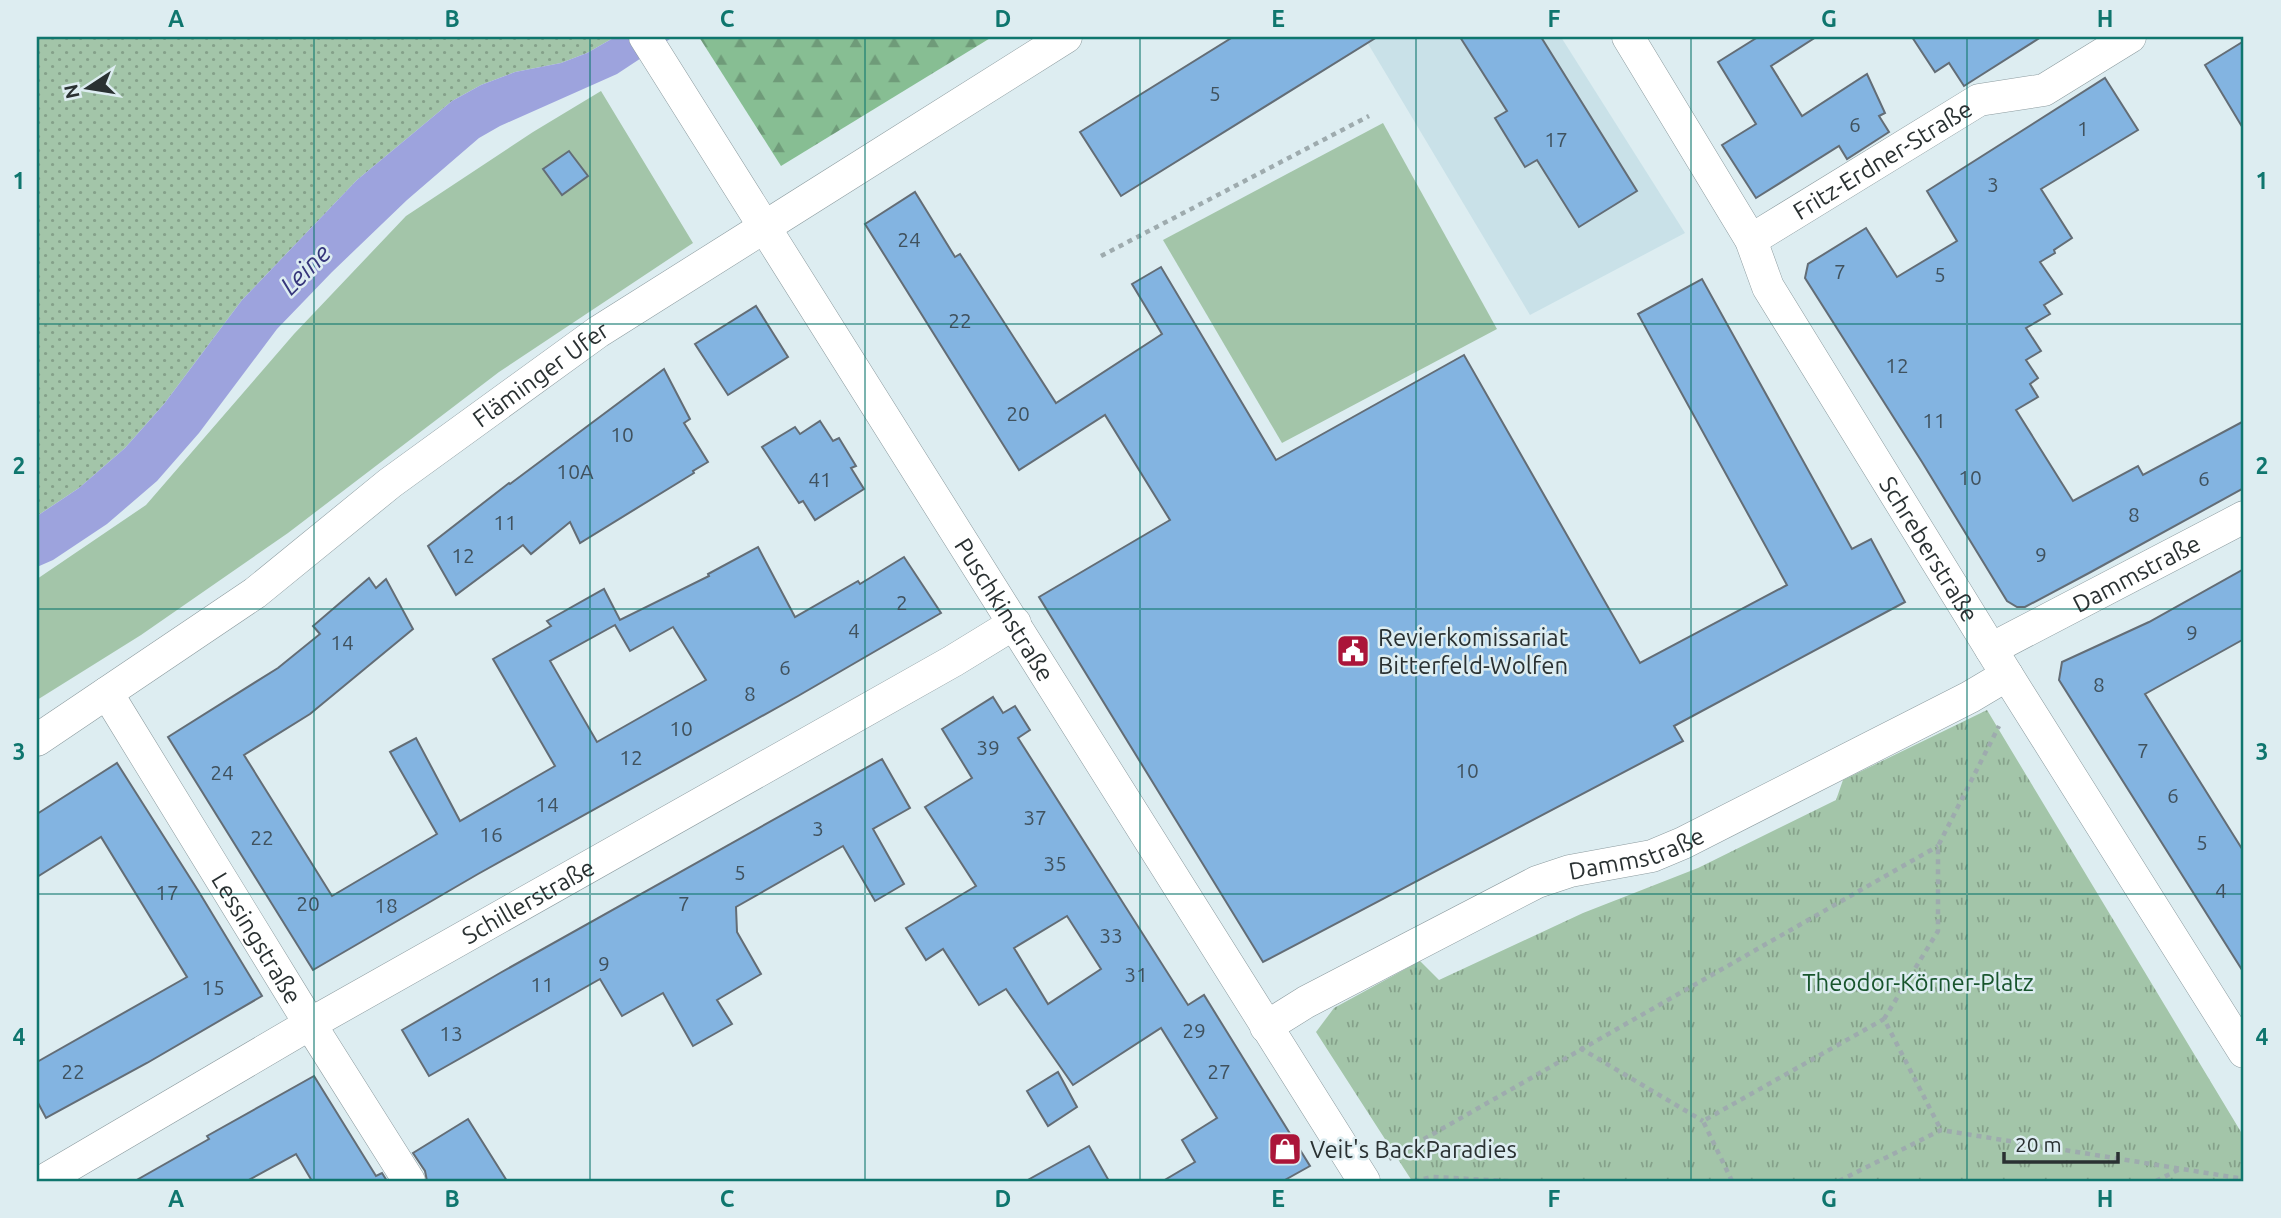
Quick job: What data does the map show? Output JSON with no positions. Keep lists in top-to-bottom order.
{
  "streets": {
    "street": [
      "Fritz-Erdner-Straße",
      "Fläminger Ufer",
      "Schreberstraße",
      "Dammstraße",
      "Puschkinstraße",
      "Schillerstraße",
      "Lessingstraße"
    ]
  },
  "crossings": [
    ["Fritz-Erdner-Straße", "Schreberstraße"],
    ["Fläminger Ufer", "Puschkinstraße"],
    ["Fläminger Ufer", "Lessingstraße"],
    ["Schreberstraße", "Dammstraße"],
    ["Dammstraße", "Puschkinstraße"],
    ["Puschkinstraße", "Schillerstraße"],
    ["Schillerstraße", "Lessingstraße"]
  ],
  "water": ["Leine"],
  "parks": ["Theodor-Körner-Platz"],
  "places": {
    "public building": ["Revierkomissariat Bitterfeld-Wolfen"],
    "shop": ["Veit's BackParadies"]
  },
  "house_numbers": [
    "5",
    "6",
    "1",
    "17",
    "3",
    "24",
    "7",
    "5",
    "22",
    "12",
    "20",
    "11",
    "10",
    "10A",
    "10",
    "6",
    "41",
    "8",
    "11",
    "9",
    "12",
    "2",
    "4",
    "9",
    "14",
    "6",
    "8",
    "8",
    "10",
    "39",
    "7",
    "12",
    "10",
    "24",
    "6",
    "14",
    "37",
    "3",
    "16",
    "22",
    "5",
    "35",
    "5",
    "4",
    "17",
    "20",
    "7",
    "18",
    "33",
    "9",
    "31",
    "11",
    "15",
    "29",
    "13",
    "22",
    "27"
  ],
  "scale_bar": "20 m",
  "north": "left",
  "grid": {
    "columns": [
      "A",
      "B",
      "C",
      "D",
      "E",
      "F",
      "G",
      "H"
    ],
    "rows": [
      "1",
      "2",
      "3",
      "4"
    ]
  }
}
